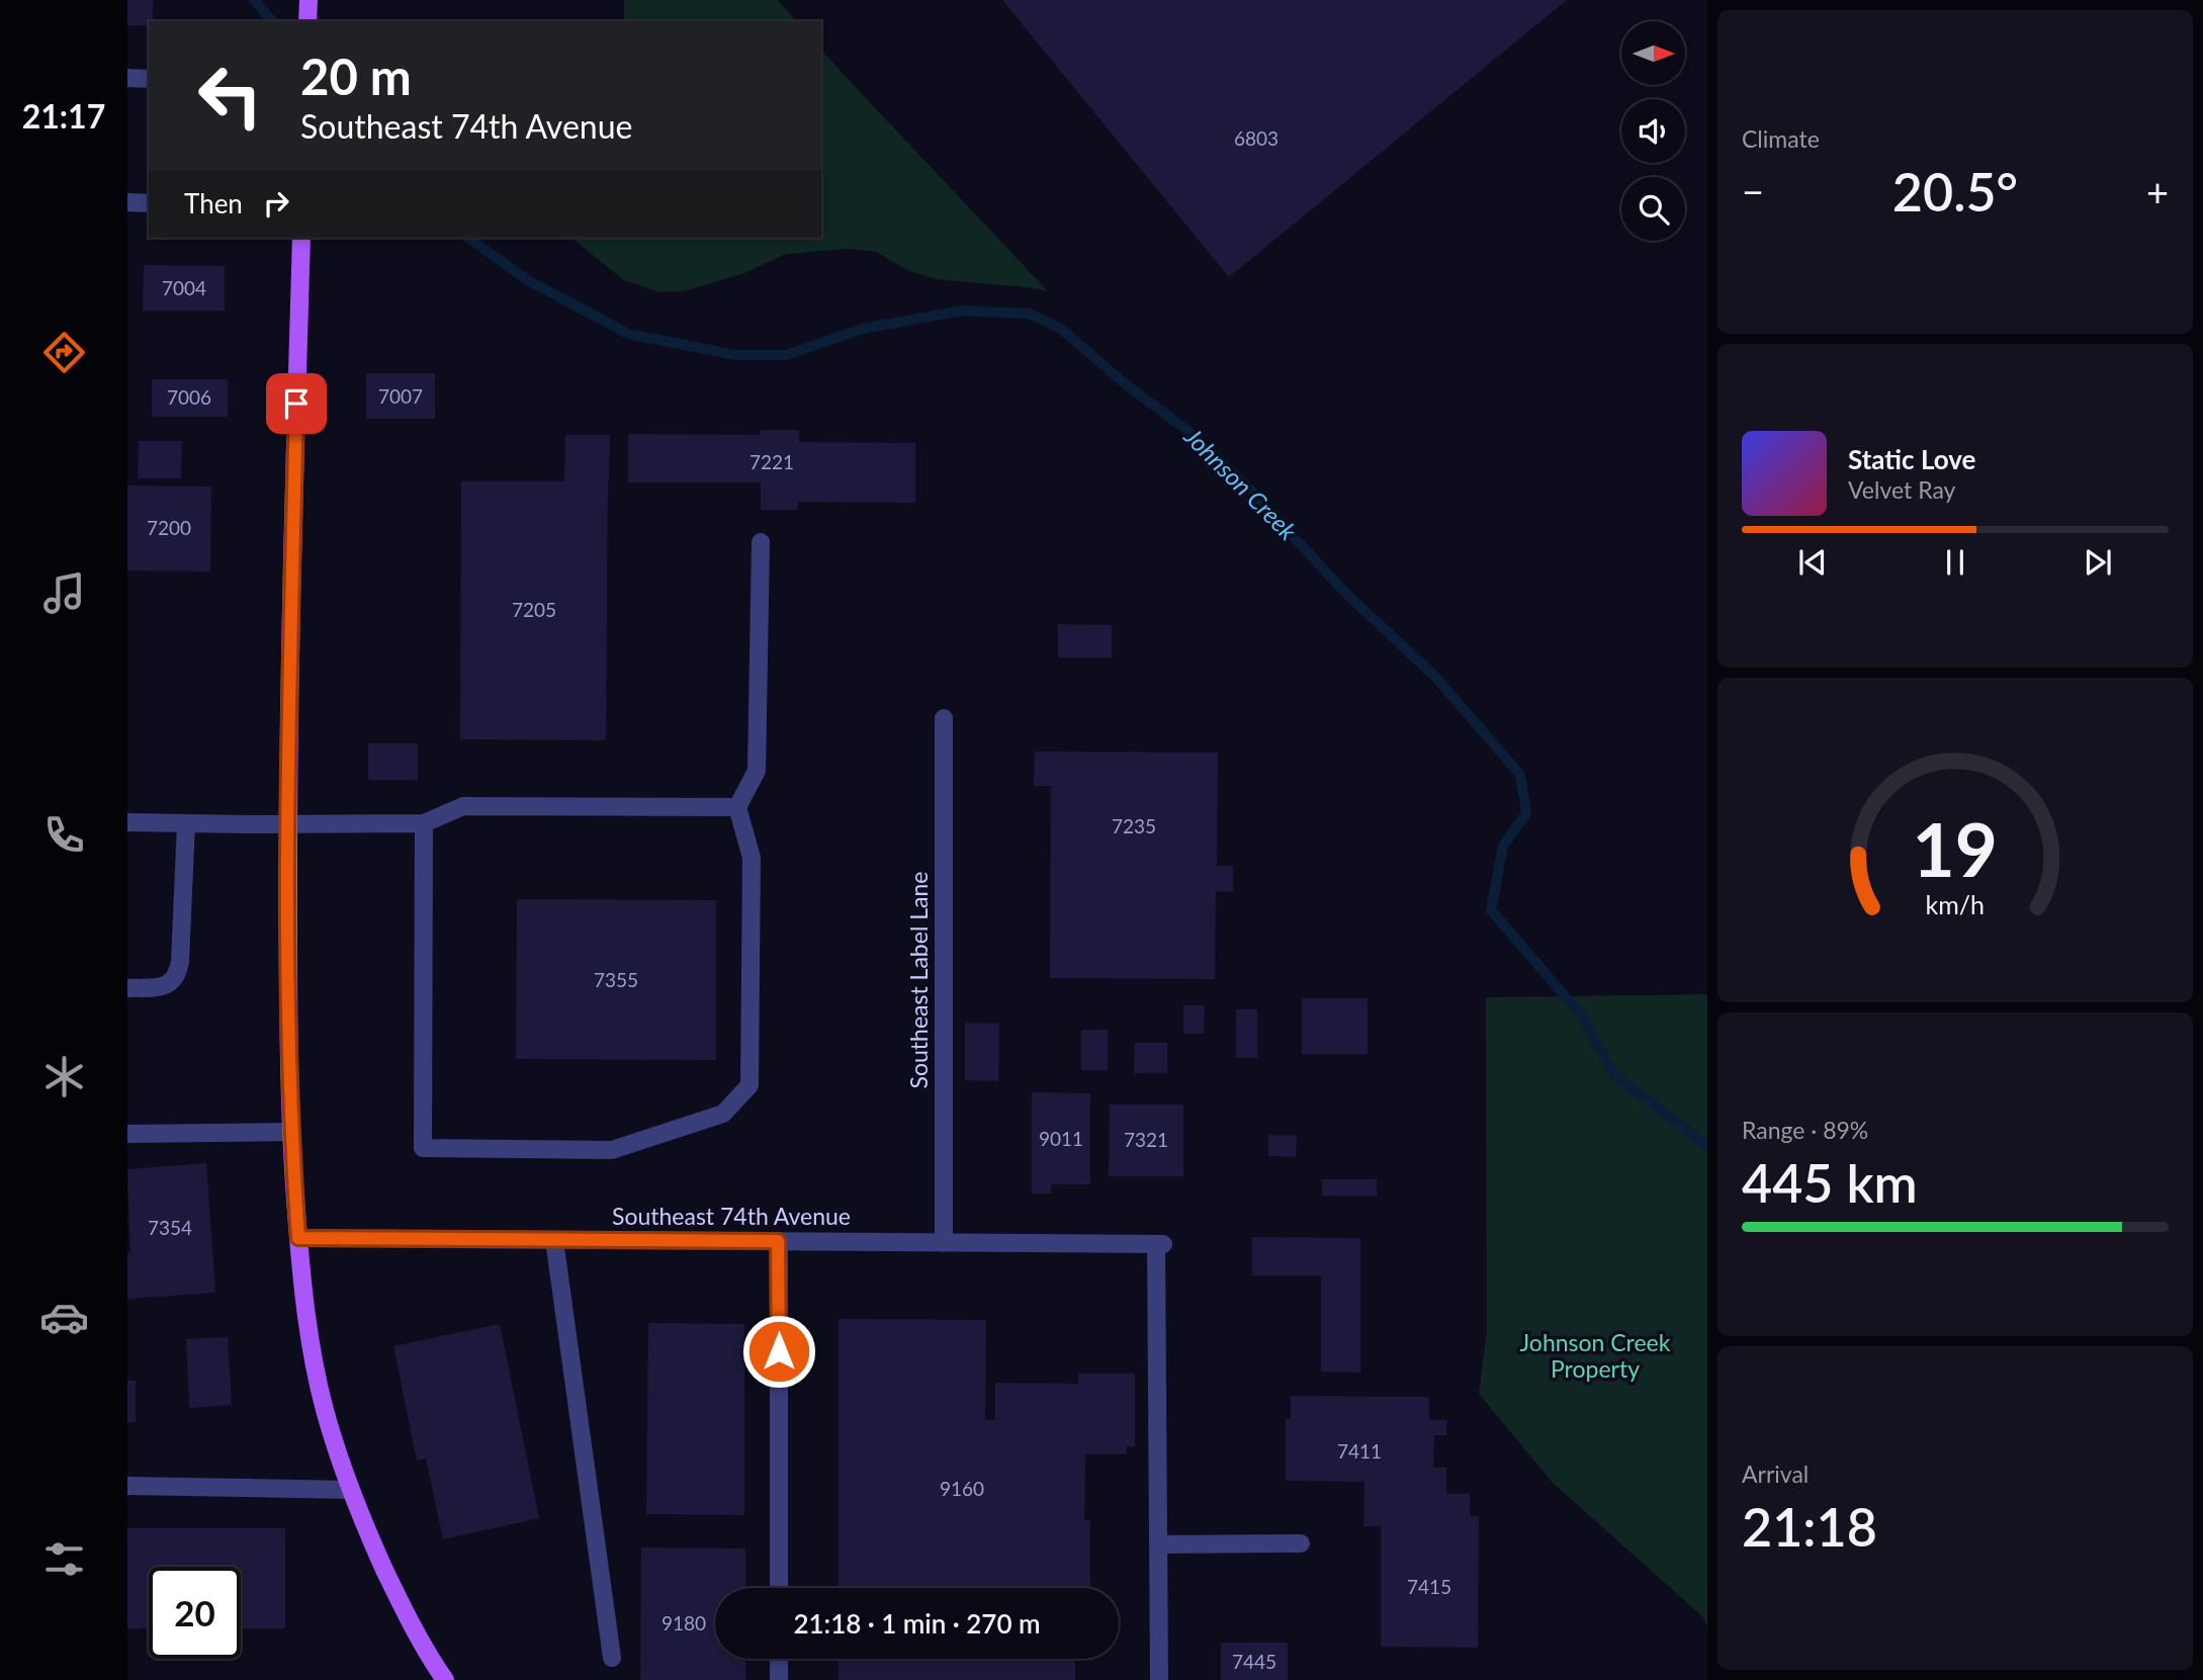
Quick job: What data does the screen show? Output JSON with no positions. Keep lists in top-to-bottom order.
{
  "streets": {
    "street": ["Southeast Label Lane", "Southeast 74th Avenue"]
  },
  "crossings": [
    ["Southeast Label Lane", "Southeast 74th Avenue"]
  ],
  "water": ["Johnson Creek"],
  "parks": ["Johnson Creek Property"],
  "house_numbers": [
    "6803",
    "7004",
    "7007",
    "7006",
    "7221",
    "7200",
    "7205",
    "7235",
    "7355",
    "9011",
    "7321",
    "7354",
    "7411",
    "9160",
    "7415",
    "9180",
    "7445"
  ],
  "north": "right",
  "page": {
    "tabs": "21:17",
    "tile": [
      "Climate",
      ["Range · 89%", "445 km"],
      ["Arrival", "21:18"]
    ],
    "turn": ["20 m", "Southeast 74th Avenue"],
    "heat": ["−", "20.5°", "+"],
    "then": "Then",
    "song": ["Static Love", "Velvet Ray"],
    "limit": "20",
    "trip": "21:18 · 1 min · 270 m",
    "gauge": ["19", "km/h"]
  }
}
